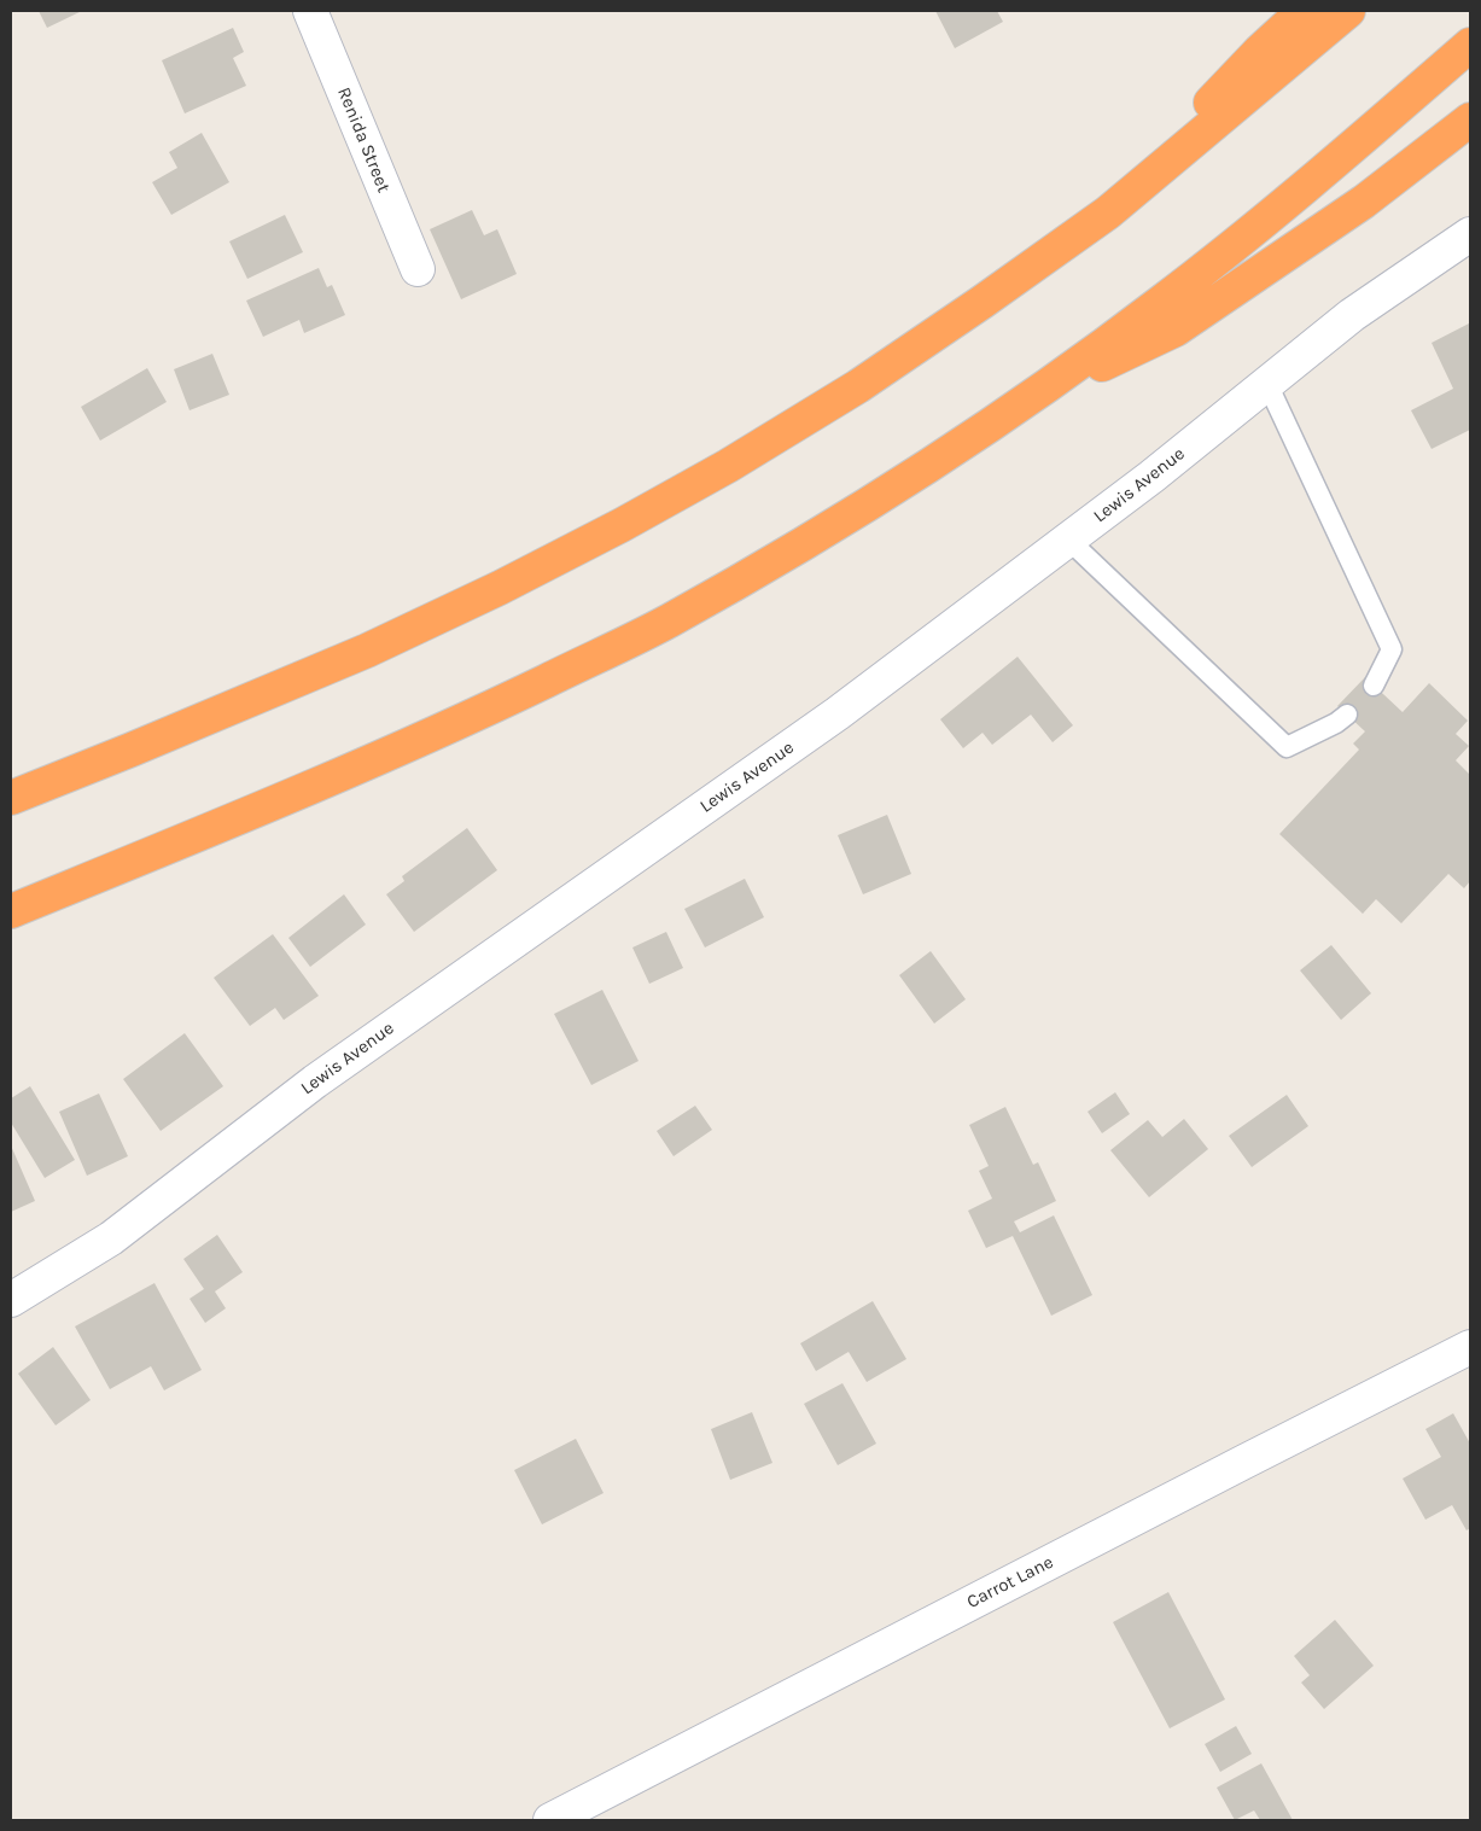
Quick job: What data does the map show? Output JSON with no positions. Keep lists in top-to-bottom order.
{
  "streets": {
    "street": ["Renida Street", "Lewis Avenue", "Carrot Lane"]
  }
}
